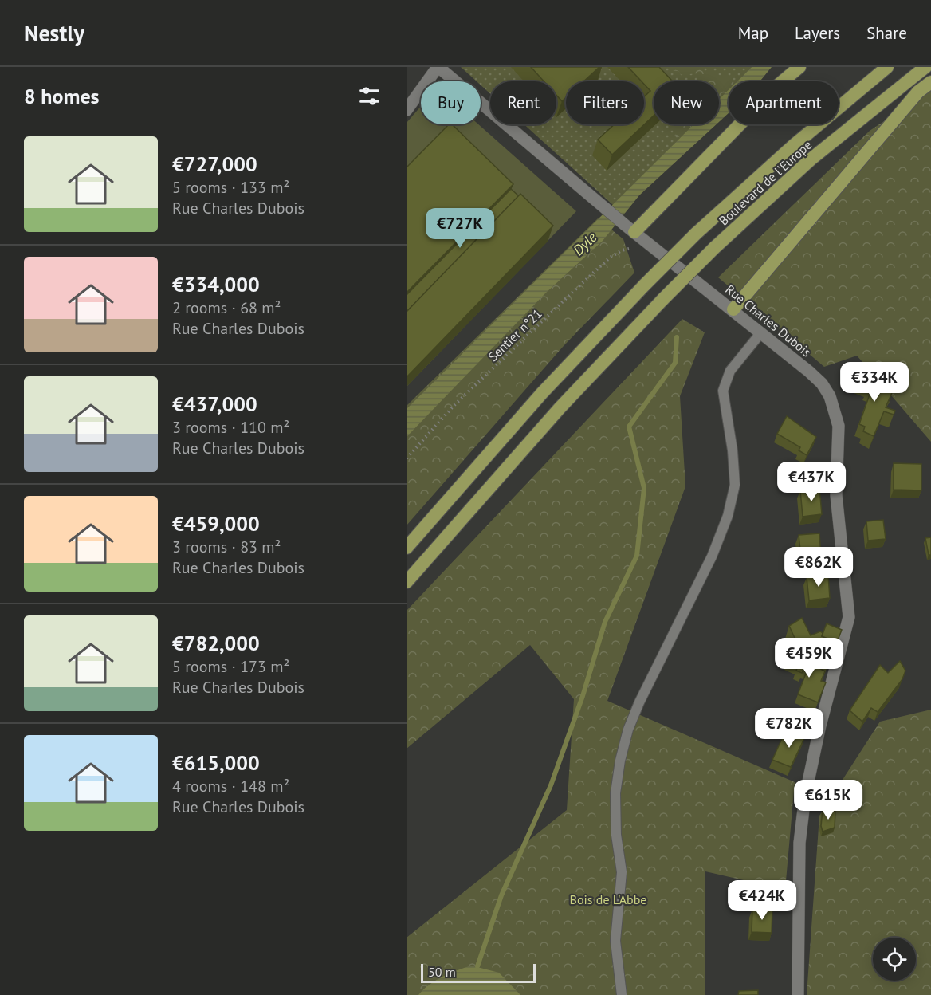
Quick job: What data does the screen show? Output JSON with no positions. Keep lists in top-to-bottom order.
{
  "streets": {
    "highway": ["Boulevard de l'Europe"],
    "street": ["Rue Charles Dubois"],
    "path": ["Sentier n°21"]
  },
  "crossings": [
    ["Rue Charles Dubois", "Sentier n°21"]
  ],
  "water": ["Dyle"],
  "parks": ["Bois de L'Abbe"],
  "scale_bar": "50 m",
  "page": {
    "header": "Nestly",
    "nav": ["Map", "Layers", "Share"],
    "heading": "8 homes",
    "chip": [
      "Buy",
      "Rent",
      "Filters",
      "New",
      "Apartment"
    ],
    "list": [
      {
        "name": "€727,000",
        "note": "5 rooms · 133 m² · Rue Charles Dubois"
      },
      {
        "name": "€334,000",
        "note": "2 rooms · 68 m² · Rue Charles Dubois"
      },
      {
        "name": "€437,000",
        "note": "3 rooms · 110 m² · Rue Charles Dubois"
      },
      {
        "name": "€459,000",
        "note": "3 rooms · 83 m² · Rue Charles Dubois"
      },
      {
        "name": "€782,000",
        "note": "5 rooms · 173 m² · Rue Charles Dubois"
      },
      {
        "name": "€615,000",
        "note": "4 rooms · 148 m² · Rue Charles Dubois"
      }
    ],
    "price": [
      "€727K",
      "€334K",
      "€437K",
      "€862K",
      "€459K",
      "€782K",
      "€615K",
      "€424K"
    ],
    "scale": "50 m"
  }
}
